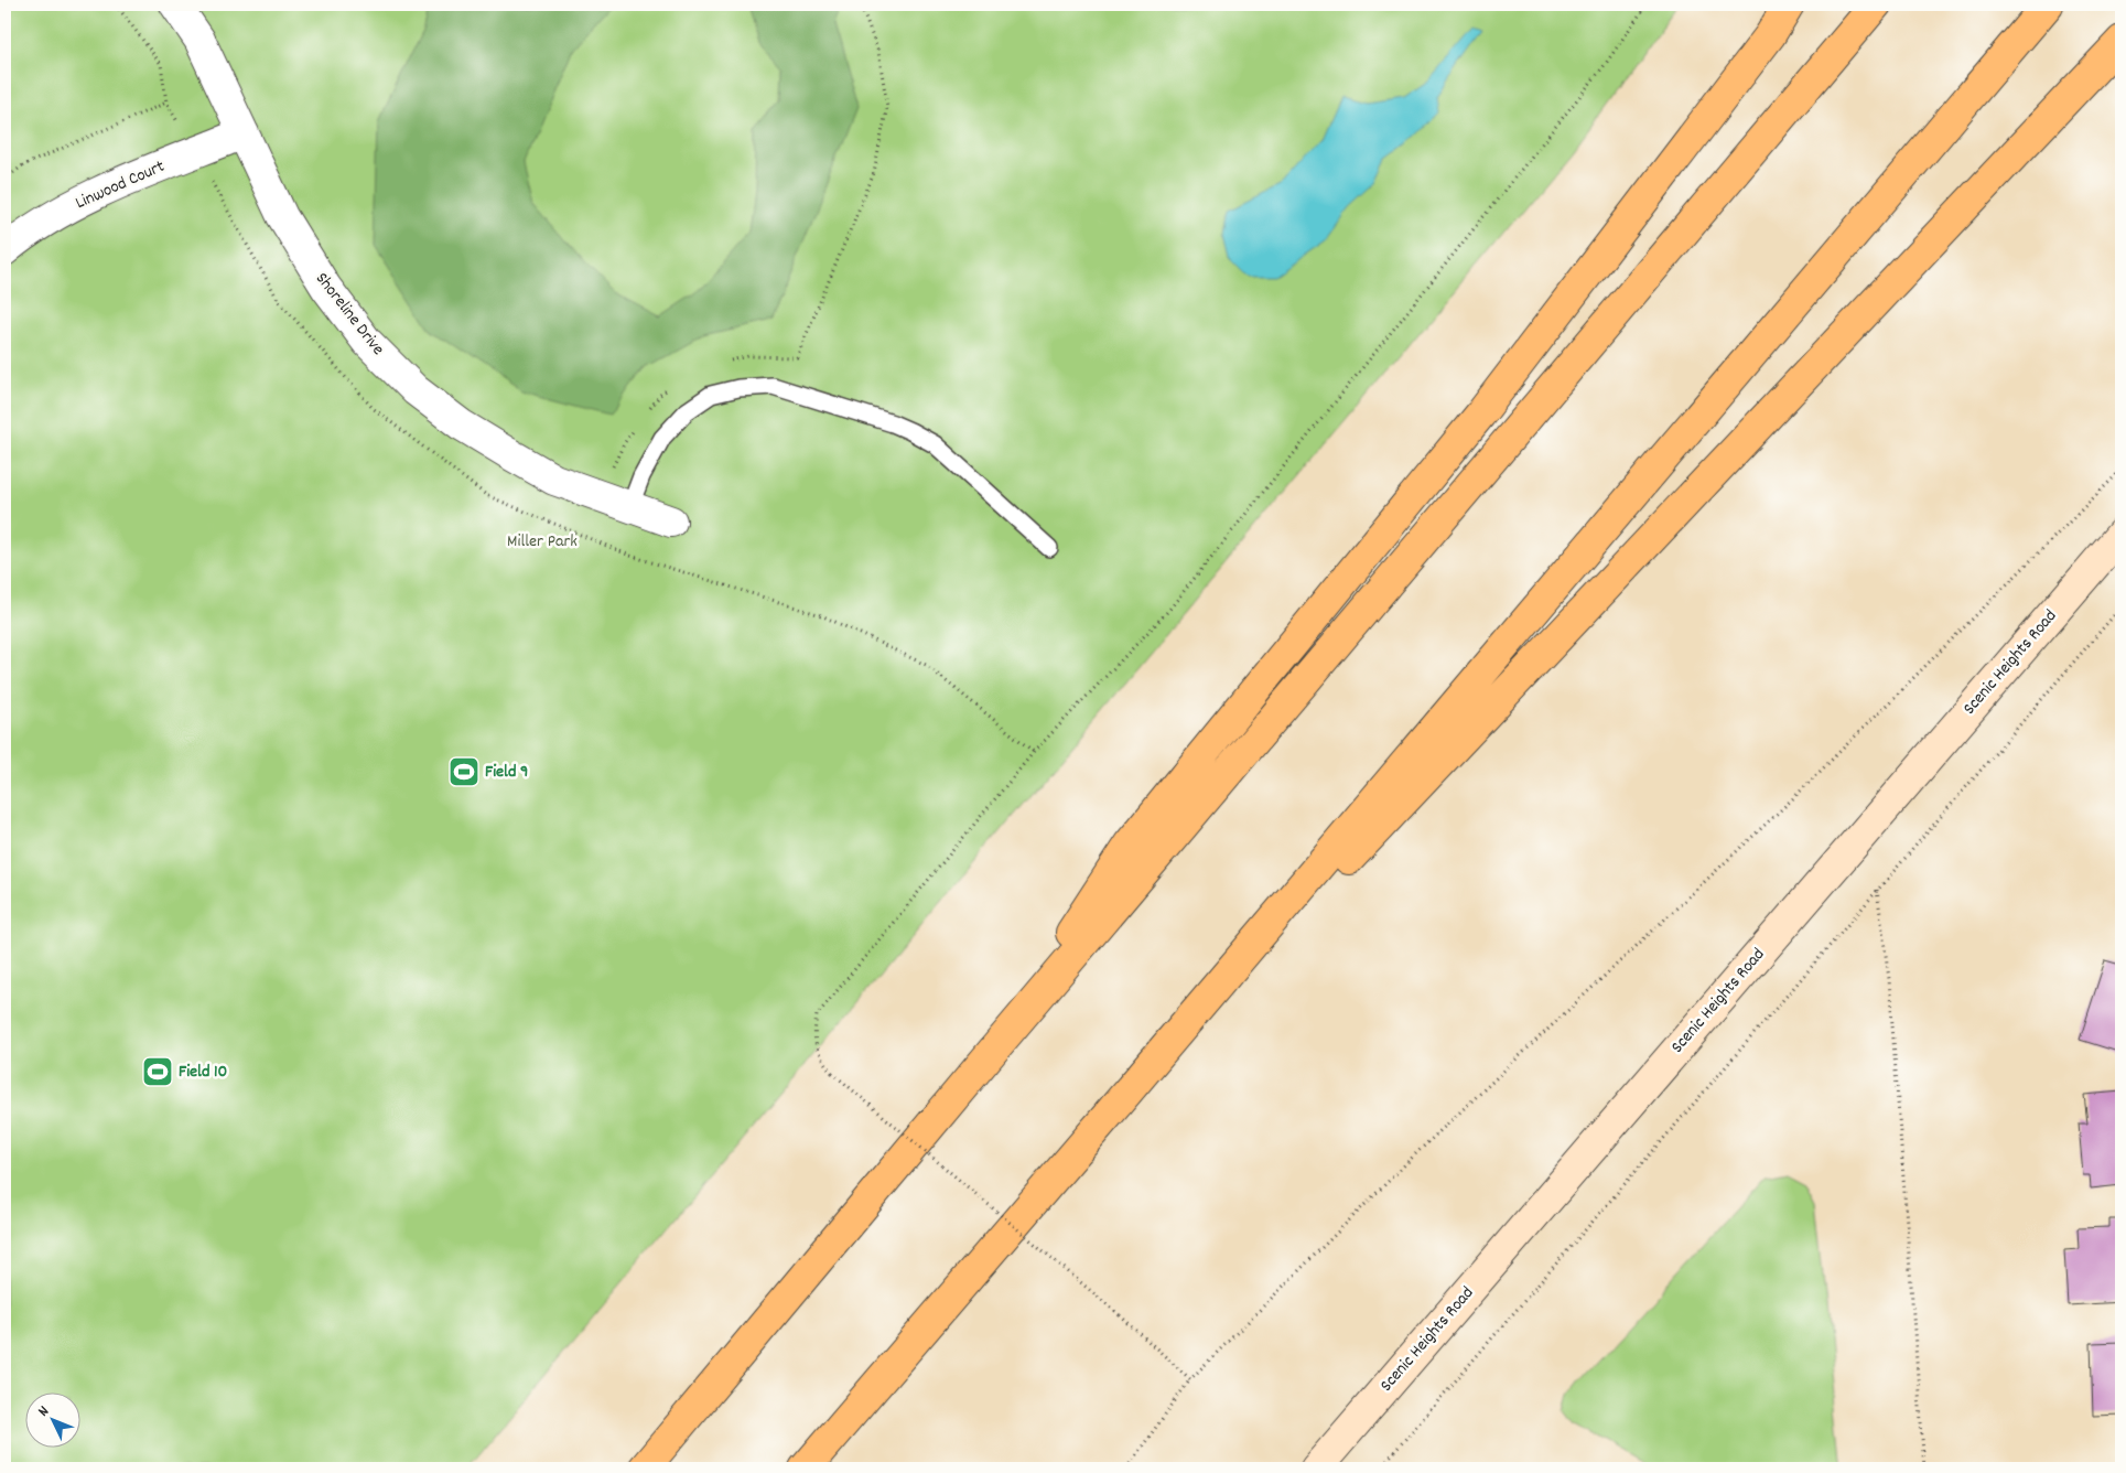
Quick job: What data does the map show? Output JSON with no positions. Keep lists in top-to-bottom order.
{
  "streets": {
    "street": ["Linwood Court", "Shoreline Drive", "Scenic Heights Road"]
  },
  "crossings": [
    ["Linwood Court", "Shoreline Drive"]
  ],
  "parks": ["Miller Park"],
  "places": {
    "sports": ["Field 9", "Field 10"]
  },
  "north": "top left"
}
